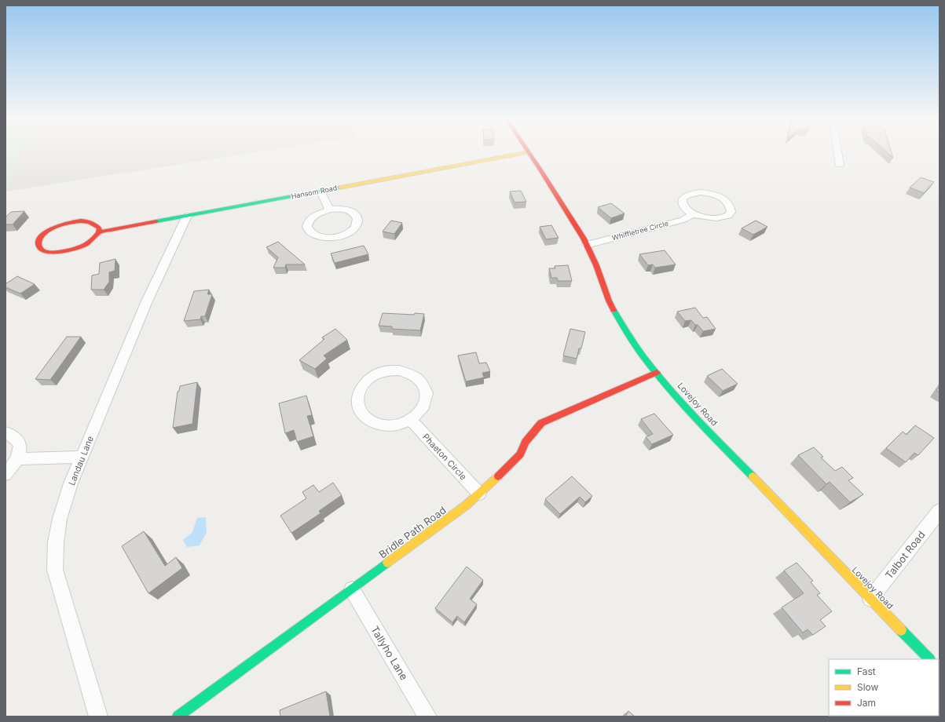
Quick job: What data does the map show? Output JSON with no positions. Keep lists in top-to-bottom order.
{
  "streets": {
    "street": [
      "Hansom Road",
      "Whiffletree Circle",
      "Lovejoy Road",
      "Phaeton Circle",
      "Landau Lane",
      "Bridle Path Road",
      "Talbot Road",
      "Tallyho Lane"
    ]
  },
  "crossings": [
    ["Hansom Road", "Landau Lane"],
    ["Whiffletree Circle", "Lovejoy Road"],
    ["Lovejoy Road", "Bridle Path Road"],
    ["Lovejoy Road", "Talbot Road"],
    ["Phaeton Circle", "Bridle Path Road"],
    ["Bridle Path Road", "Tallyho Lane"]
  ],
  "legend": ["Fast", "Slow", "Jam"]
}
